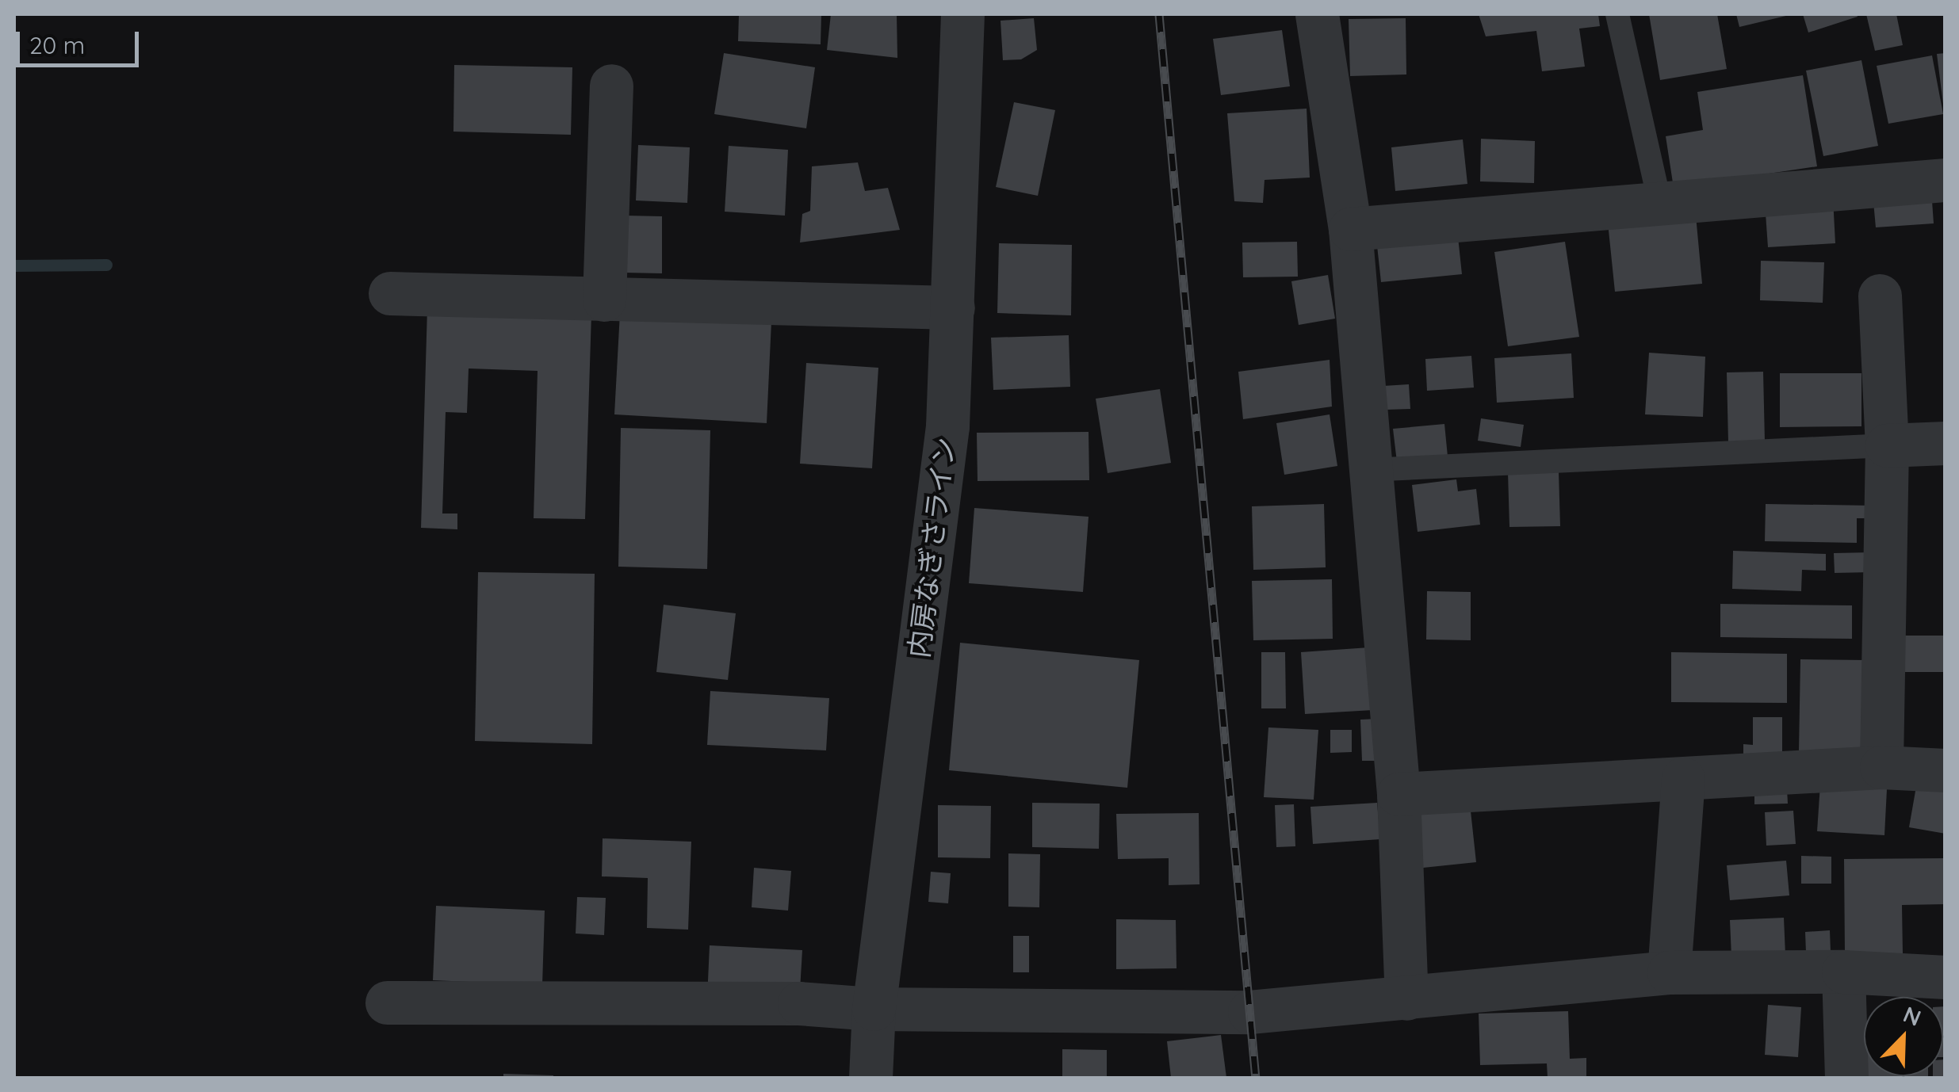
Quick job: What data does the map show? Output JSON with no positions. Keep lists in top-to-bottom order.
{
  "streets": {
    "street": ["内房なぎさライン"]
  },
  "scale_bar": "20 m",
  "north": "top right"
}
